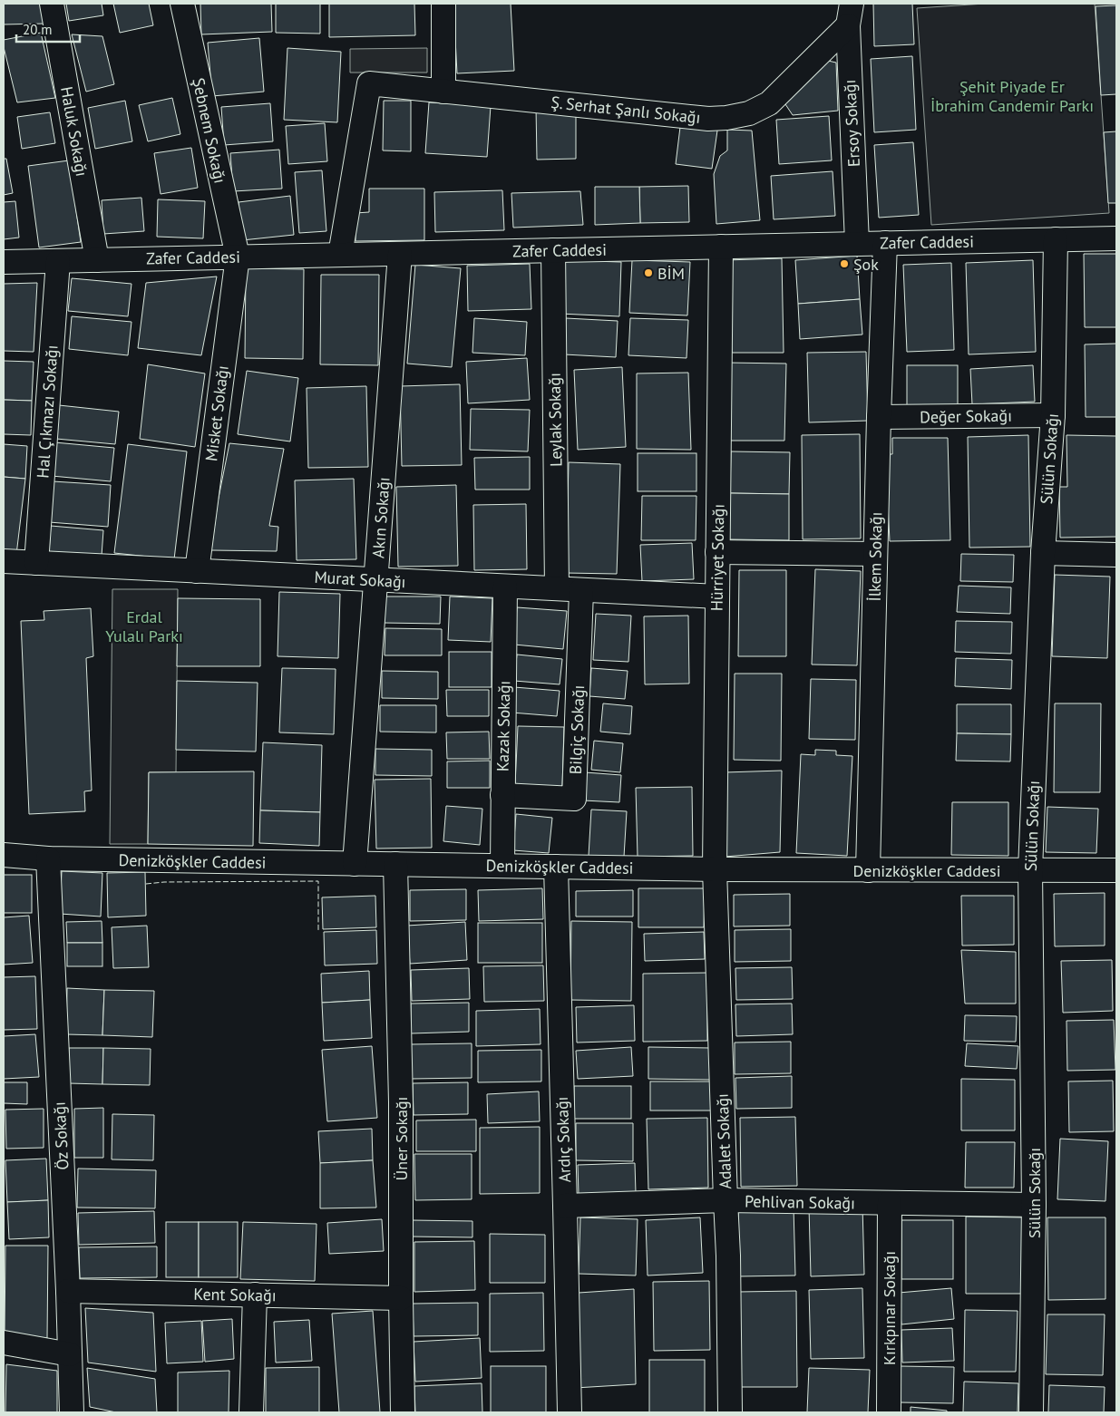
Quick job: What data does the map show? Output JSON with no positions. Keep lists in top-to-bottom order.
{
  "streets": {
    "street": [
      "Ş. Serhat Şanlı Sokağı",
      "Ersoy Sokağı",
      "Şebnem Sokağı",
      "Haluk Sokağı",
      "Zafer Caddesi",
      "Hal Çıkmazı Sokağı",
      "Misket Sokağı",
      "Değer Sokağı",
      "Leylak Sokağı",
      "Sülün Sokağı",
      "Akın Sokağı",
      "İlkem Sokağı",
      "Hürriyet Sokağı",
      "Murat Sokağı",
      "Kazak Sokağı",
      "Bilgiç Sokağı",
      "Denizköşkler Caddesi",
      "Öz Sokağı",
      "Üner Sokağı",
      "Ardıç Sokağı",
      "Adalet Sokağı",
      "Pehlivan Sokağı",
      "Kent Sokağı",
      "Kırkpınar Sokağı"
    ]
  },
  "crossings": [
    ["Ş. Serhat Şanlı Sokağı", "Ersoy Sokağı"],
    ["Ş. Serhat Şanlı Sokağı", "Zafer Caddesi"],
    ["Ersoy Sokağı", "Zafer Caddesi"],
    ["Şebnem Sokağı", "Zafer Caddesi"],
    ["Şebnem Sokağı", "Misket Sokağı"],
    ["Haluk Sokağı", "Zafer Caddesi"],
    ["Zafer Caddesi", "Hal Çıkmazı Sokağı"],
    ["Zafer Caddesi", "Misket Sokağı"],
    ["Zafer Caddesi", "Leylak Sokağı"],
    ["Zafer Caddesi", "Sülün Sokağı"],
    ["Zafer Caddesi", "Akın Sokağı"],
    ["Zafer Caddesi", "İlkem Sokağı"],
    ["Zafer Caddesi", "Hürriyet Sokağı"],
    ["Hal Çıkmazı Sokağı", "Murat Sokağı"],
    ["Misket Sokağı", "Murat Sokağı"],
    ["Değer Sokağı", "Sülün Sokağı"],
    ["Değer Sokağı", "İlkem Sokağı"],
    ["Leylak Sokağı", "Murat Sokağı"],
    ["Sülün Sokağı", "Denizköşkler Caddesi"],
    ["Sülün Sokağı", "Pehlivan Sokağı"],
    ["Akın Sokağı", "Murat Sokağı"],
    ["Akın Sokağı", "Denizköşkler Caddesi"],
    ["İlkem Sokağı", "Denizköşkler Caddesi"],
    ["Hürriyet Sokağı", "Murat Sokağı"],
    ["Hürriyet Sokağı", "Denizköşkler Caddesi"],
    ["Hürriyet Sokağı", "Adalet Sokağı"],
    ["Murat Sokağı", "Kazak Sokağı"],
    ["Murat Sokağı", "Bilgiç Sokağı"],
    ["Kazak Sokağı", "Bilgiç Sokağı"],
    ["Kazak Sokağı", "Denizköşkler Caddesi"],
    ["Denizköşkler Caddesi", "Öz Sokağı"],
    ["Denizköşkler Caddesi", "Üner Sokağı"],
    ["Denizköşkler Caddesi", "Ardıç Sokağı"],
    ["Denizköşkler Caddesi", "Adalet Sokağı"],
    ["Öz Sokağı", "Kent Sokağı"],
    ["Üner Sokağı", "Kent Sokağı"],
    ["Ardıç Sokağı", "Pehlivan Sokağı"],
    ["Adalet Sokağı", "Pehlivan Sokağı"],
    ["Pehlivan Sokağı", "Kırkpınar Sokağı"]
  ],
  "parks": ["Şehit Piyade Er İbrahim Candemir Parkı", "Erdal Yulalı Parkı"],
  "places": ["Şok", "BİM"],
  "scale_bar": "20 m"
}
